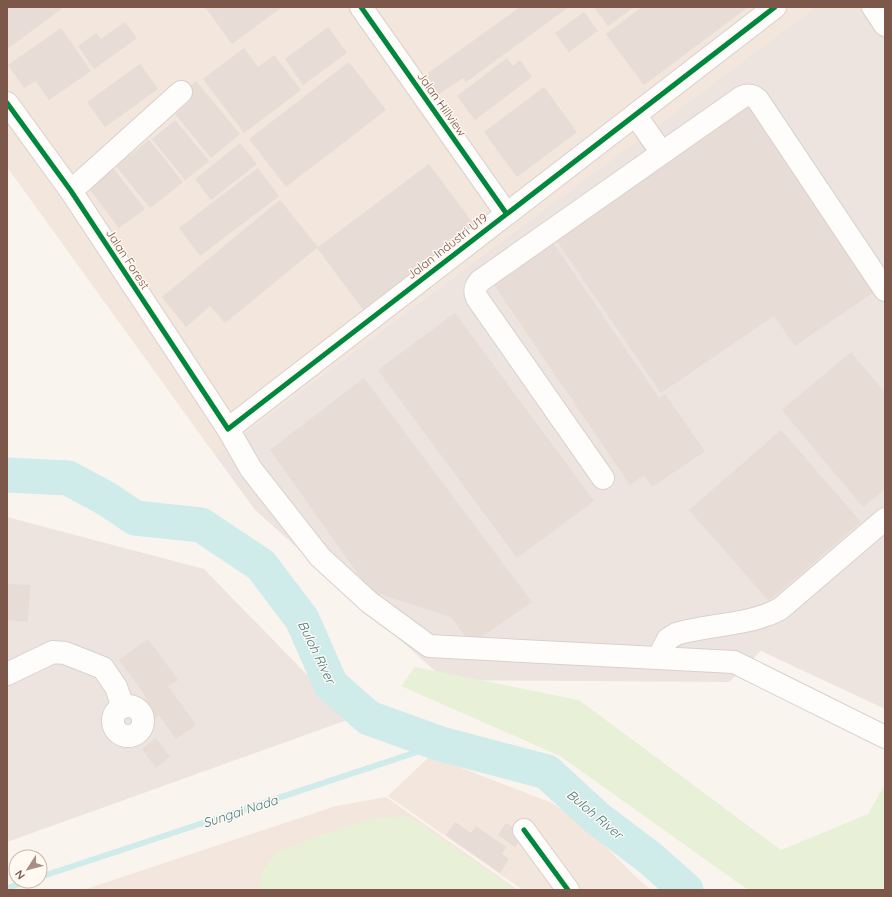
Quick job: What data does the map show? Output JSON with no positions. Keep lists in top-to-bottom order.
{
  "streets": {
    "street": ["Jalan Hillview", "Jalan Industri U19", "Jalan Forest"]
  },
  "crossings": [
    ["Jalan Hillview", "Jalan Industri U19"],
    ["Jalan Industri U19", "Jalan Forest"]
  ],
  "water": ["Buloh River", "Sungai Nada"],
  "north": "bottom left"
}
